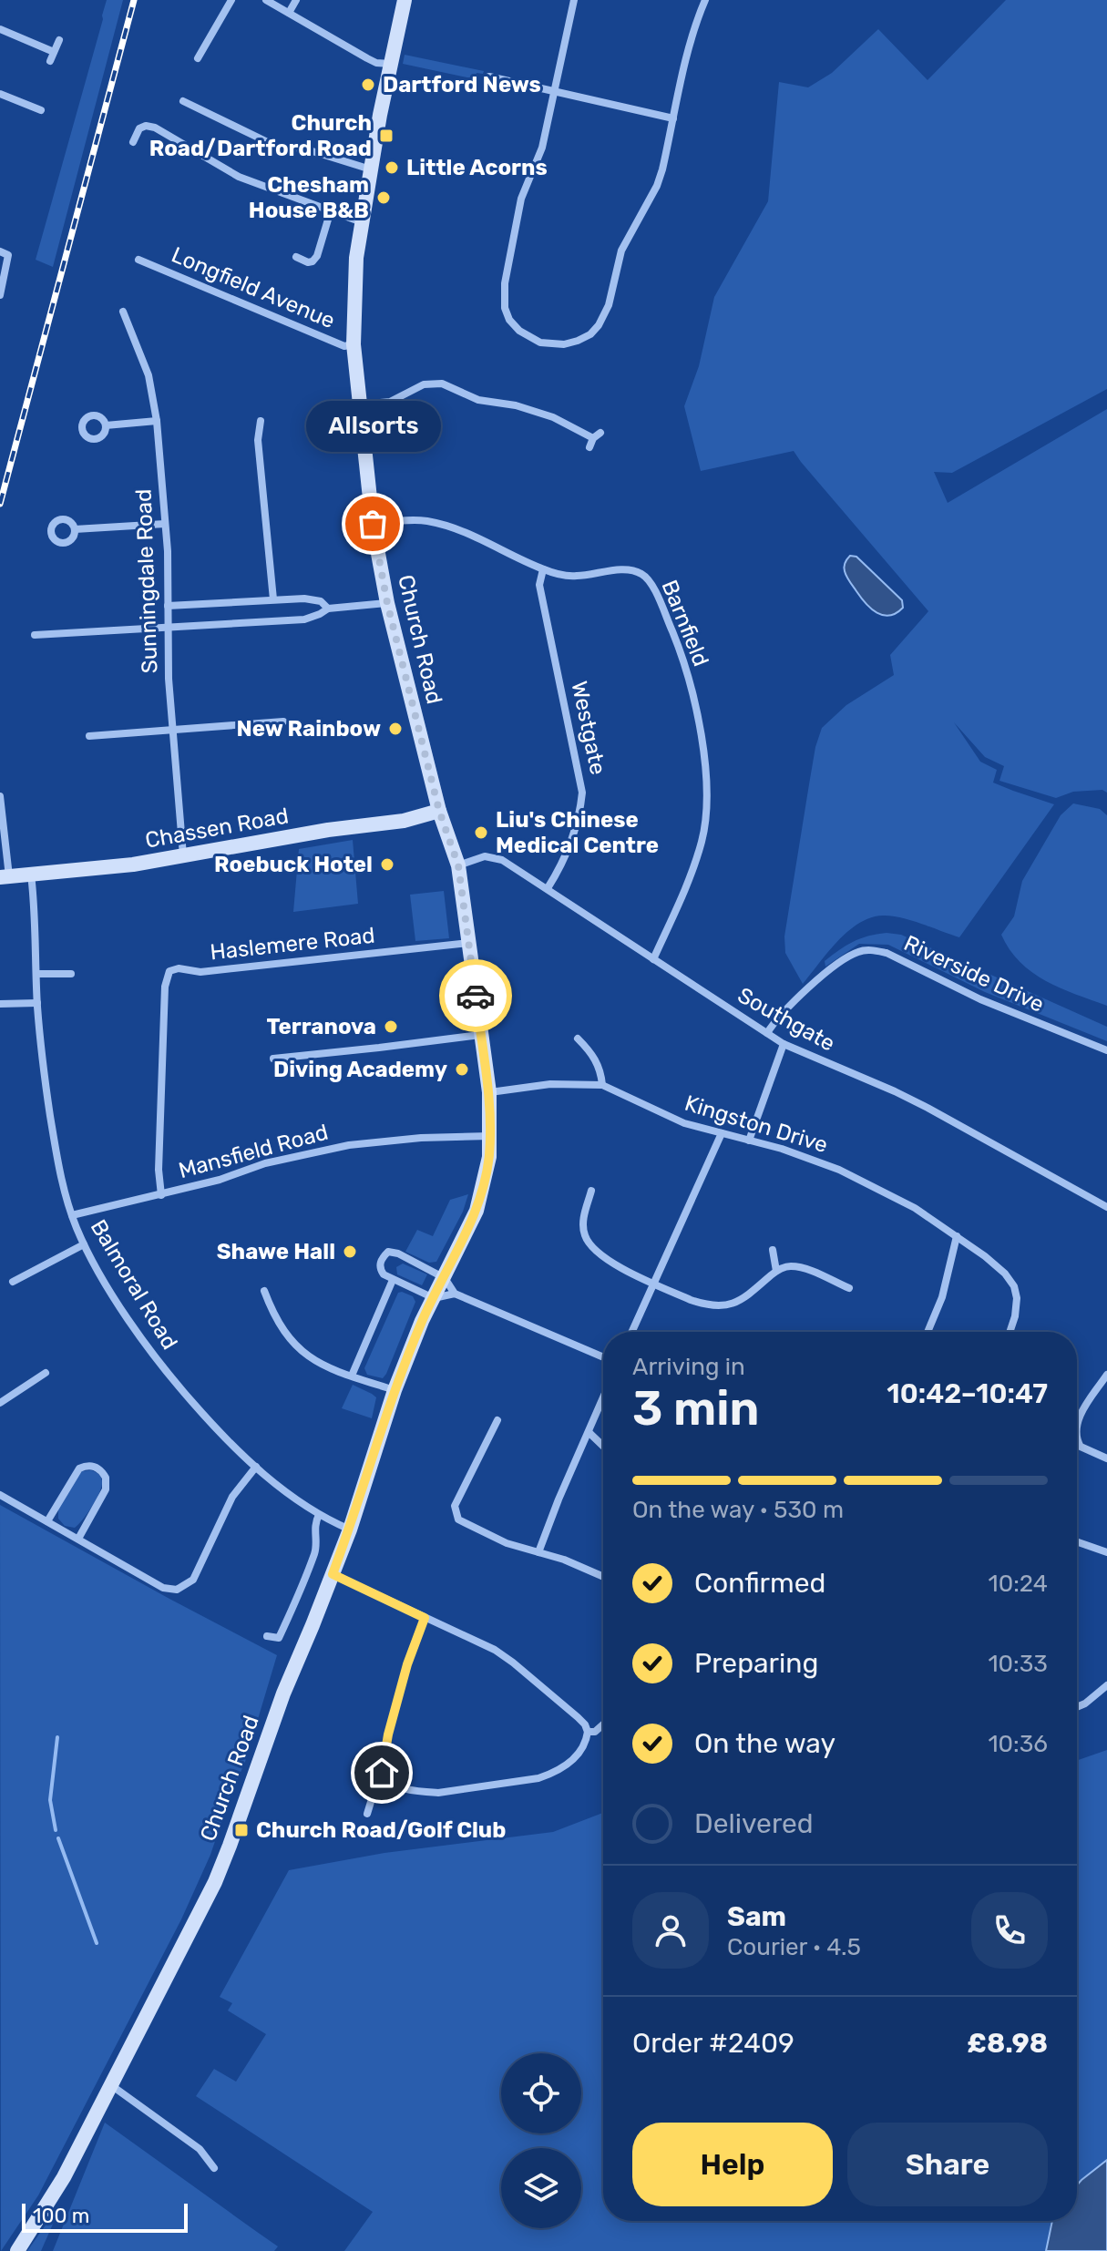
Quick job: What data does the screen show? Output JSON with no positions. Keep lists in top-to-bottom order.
{
  "streets": {
    "main road": ["Church Road", "Chassen Road"],
    "street": [
      "Longfield Avenue",
      "Sunningdale Road",
      "Barnfield",
      "Westgate",
      "Haslemere Road",
      "Riverside Drive",
      "Southgate",
      "Kingston Drive",
      "Mansfield Road",
      "Balmoral Road"
    ]
  },
  "crossings": [
    ["Longfield Avenue", "Church Road"],
    ["Sunningdale Road", "Chassen Road"],
    ["Barnfield", "Church Road"],
    ["Barnfield", "Westgate"],
    ["Barnfield", "Southgate"],
    ["Church Road", "Chassen Road"],
    ["Church Road", "Haslemere Road"],
    ["Church Road", "Southgate"],
    ["Church Road", "Kingston Drive"],
    ["Church Road", "Mansfield Road"],
    ["Church Road", "Balmoral Road"],
    ["Westgate", "Southgate"],
    ["Chassen Road", "Balmoral Road"],
    ["Haslemere Road", "Mansfield Road"],
    ["Riverside Drive", "Southgate"],
    ["Mansfield Road", "Balmoral Road"]
  ],
  "places": {
    "other": [
      "Dartford News",
      "Little Acorns",
      "Chesham House B&B",
      "Allsorts",
      "New Rainbow",
      "Liu's Chinese Medical Centre",
      "Roebuck Hotel",
      "Terranova",
      "Diving Academy",
      "Shawe Hall"
    ],
    "transit": ["Church Road/Dartford Road", "Church Road/Golf Club"]
  },
  "scale_bar": "100 m",
  "page": {
    "bubble": "Allsorts",
    "heading": ["3 min", "Arriving in", "10:42–10:47"],
    "panel": [
      "Sam",
      "Courier · 4.5",
      "Order #2409",
      "£8.98"
    ],
    "bar": "On the way · 530 m",
    "list": [
      ["Confirmed", "10:24"],
      ["Preparing", "10:33"],
      ["On the way", "10:36"],
      "Delivered"
    ],
    "buttons": ["Help", "Share"],
    "scale": "100 m"
  }
}
